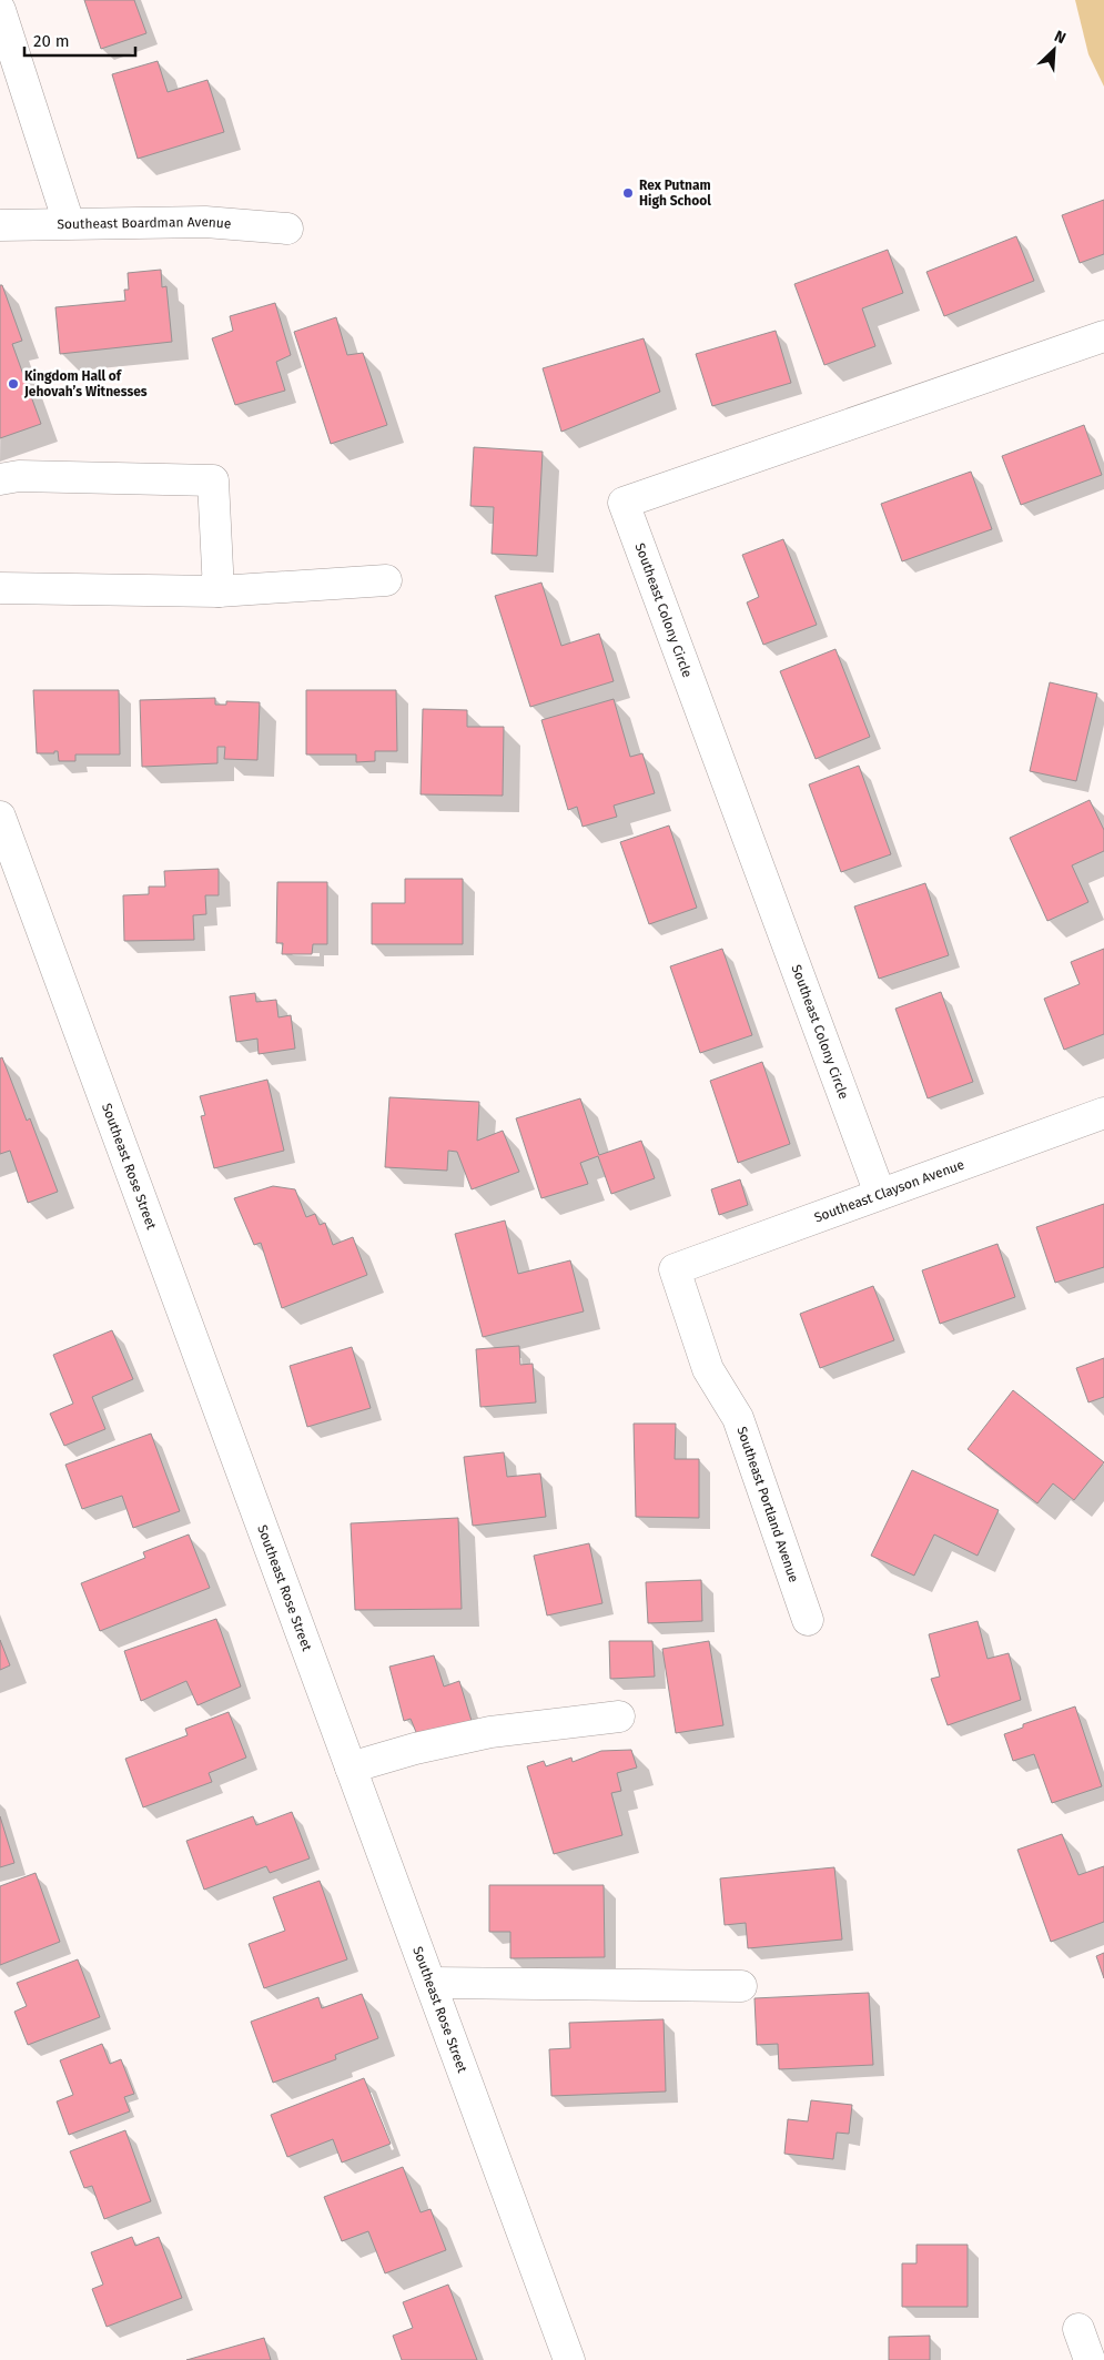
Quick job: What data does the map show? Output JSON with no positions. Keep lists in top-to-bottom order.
{
  "streets": {
    "street": [
      "Southeast Boardman Avenue",
      "Southeast Colony Circle",
      "Southeast Rose Street",
      "Southeast Clayson Avenue",
      "Southeast Portland Avenue"
    ]
  },
  "crossings": [
    ["Southeast Colony Circle", "Southeast Clayson Avenue"],
    ["Southeast Clayson Avenue", "Southeast Portland Avenue"]
  ],
  "places": ["Rex Putnam High School", "Kingdom Hall of Jehovah’s Witnesses"],
  "scale_bar": "20 m",
  "north": "top right"
}
